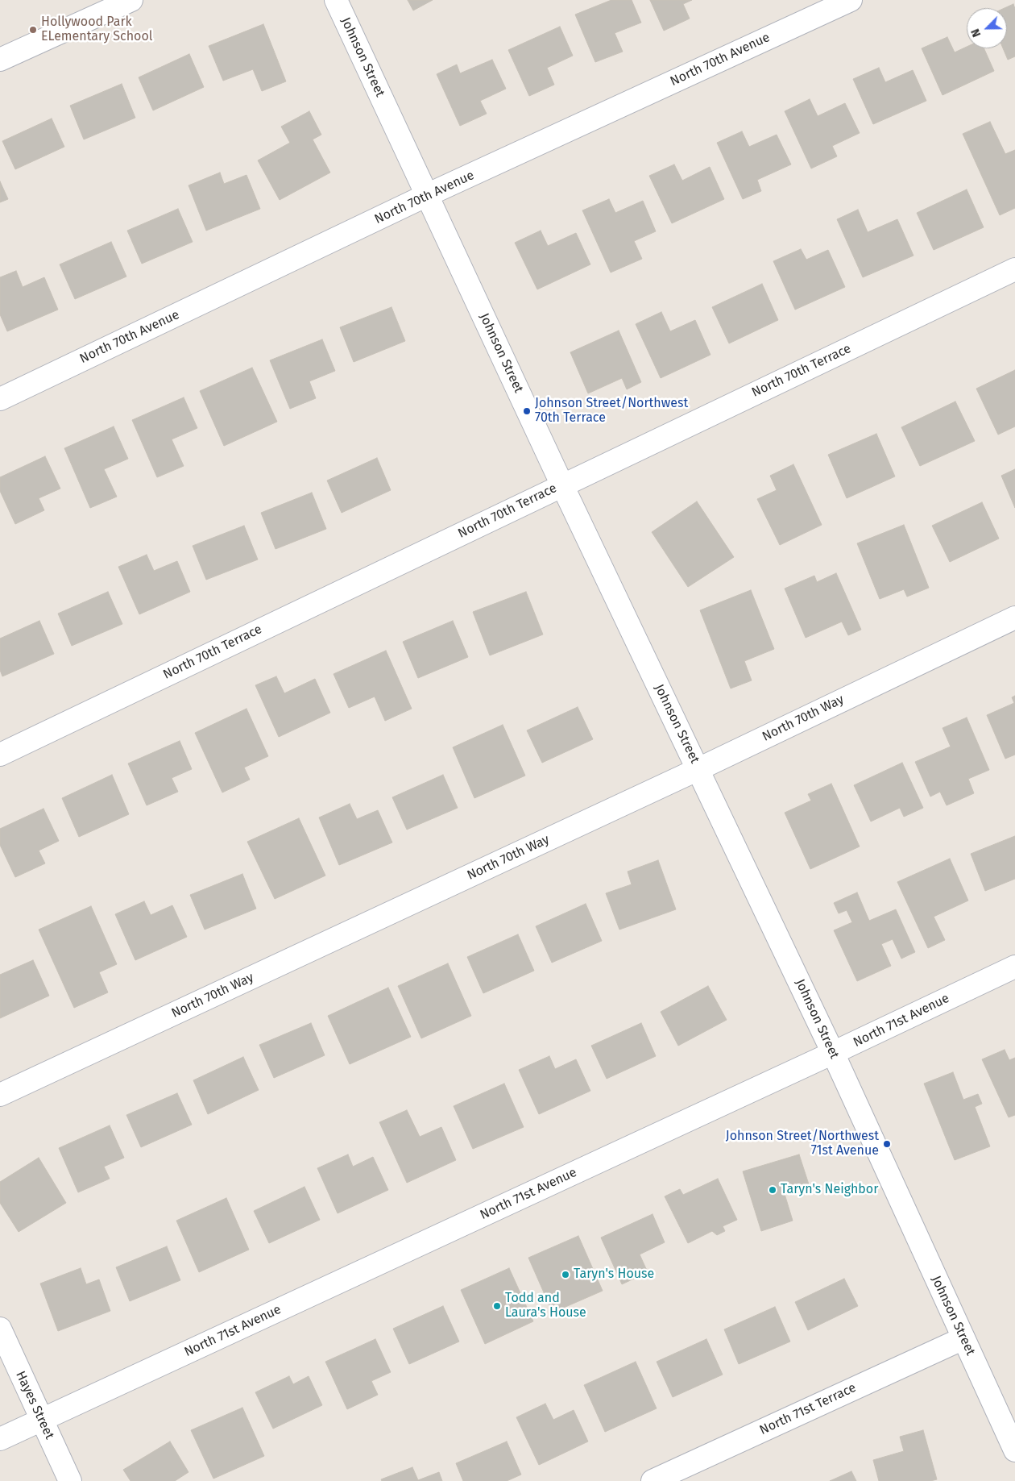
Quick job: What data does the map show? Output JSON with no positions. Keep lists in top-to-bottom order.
{
  "streets": {
    "street": [
      "Johnson Street",
      "North 70th Avenue",
      "North 70th Terrace",
      "North 70th Way",
      "North 71st Avenue",
      "Hayes Street",
      "North 71st Terrace"
    ]
  },
  "crossings": [
    ["Johnson Street", "North 70th Avenue"],
    ["Johnson Street", "North 70th Terrace"],
    ["Johnson Street", "North 70th Way"],
    ["Johnson Street", "North 71st Avenue"],
    ["Johnson Street", "North 71st Terrace"],
    ["North 71st Avenue", "Hayes Street"]
  ],
  "places": [
    "Hollywood Park ELementary School",
    "Johnson Street/Northwest 70th Terrace",
    "Johnson Street/Northwest 71st Avenue",
    "Taryn's Neighbor",
    "Taryn's House",
    "Todd and Laura's House"
  ],
  "north": "bottom left"
}
